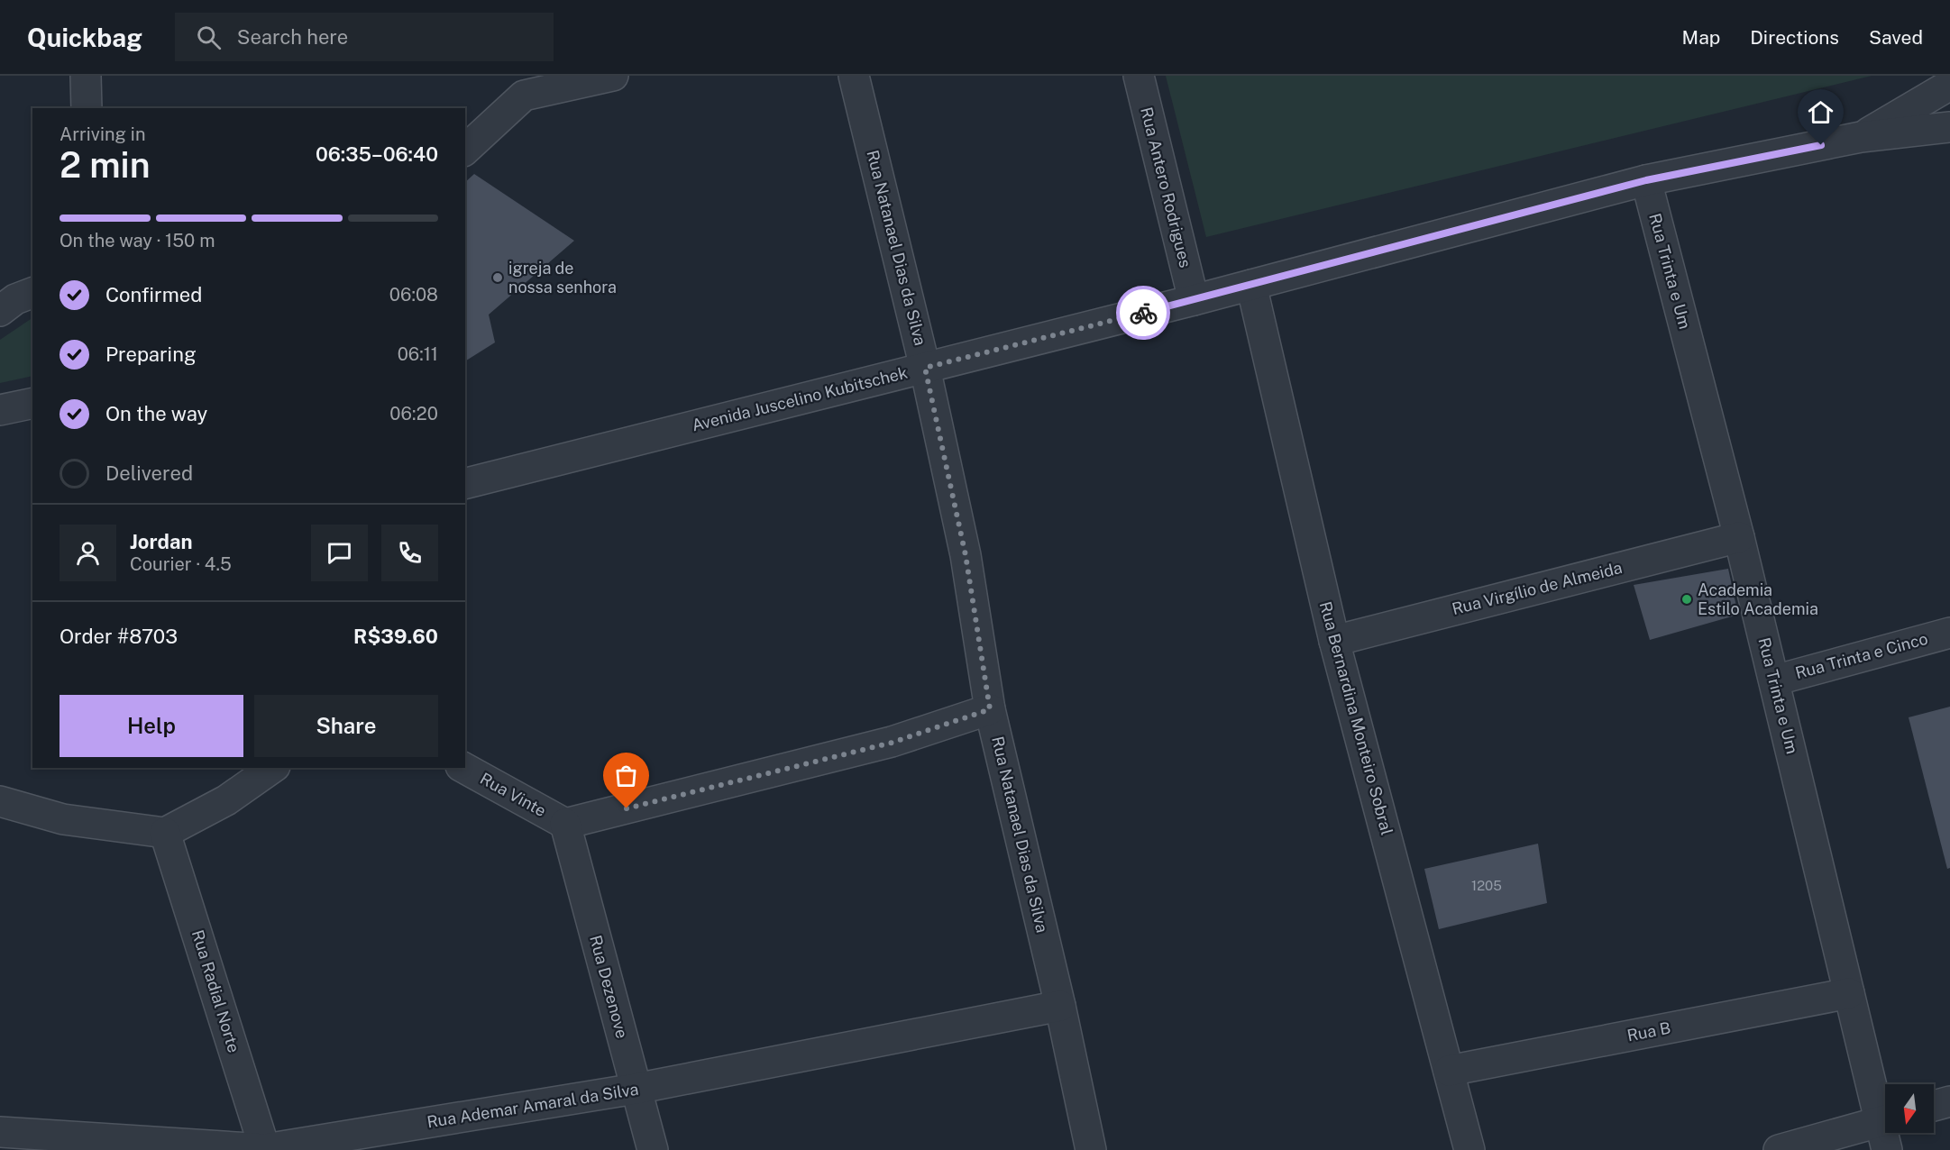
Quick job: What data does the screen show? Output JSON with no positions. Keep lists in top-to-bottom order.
{
  "streets": {
    "street": [
      "Rua Antero Rodrigues",
      "Rua Natanael Dias da Silva",
      "Rua Trinta e Um",
      "Avenida Juscelino Kubitschek",
      "Rua Virgílio de Almeida",
      "Rua Trinta e Cinco",
      "Rua Bernardina Monteiro Sobral",
      "Rua Vinte",
      "Rua Dezenove",
      "Rua Radial Norte",
      "Rua B",
      "Rua Ademar Amaral da Silva"
    ]
  },
  "crossings": [
    ["Rua Antero Rodrigues", "Avenida Juscelino Kubitschek"],
    ["Rua Natanael Dias da Silva", "Avenida Juscelino Kubitschek"],
    ["Rua Natanael Dias da Silva", "Rua Ademar Amaral da Silva"],
    ["Rua Trinta e Um", "Avenida Juscelino Kubitschek"],
    ["Rua Trinta e Um", "Rua Virgílio de Almeida"],
    ["Rua Trinta e Um", "Rua Trinta e Cinco"],
    ["Rua Trinta e Um", "Rua B"],
    ["Avenida Juscelino Kubitschek", "Rua Bernardina Monteiro Sobral"],
    ["Rua Virgílio de Almeida", "Rua Bernardina Monteiro Sobral"],
    ["Rua Bernardina Monteiro Sobral", "Rua B"],
    ["Rua Vinte", "Rua Dezenove"],
    ["Rua Dezenove", "Rua Ademar Amaral da Silva"],
    ["Rua Radial Norte", "Rua Ademar Amaral da Silva"]
  ],
  "places": ["igreja de nossa senhora", "Academia Estilo Academia"],
  "house_numbers": ["1205"],
  "north": "bottom",
  "page": {
    "header": "Quickbag",
    "search": "Search here",
    "nav": ["Map", "Directions", "Saved"],
    "heading": ["2 min", "Arriving in", "06:35–06:40"],
    "panel": [
      "Jordan",
      "Courier · 4.5",
      "Order #8703",
      "R$39.60"
    ],
    "bar": "On the way · 150 m",
    "list": [
      ["Confirmed", "06:08"],
      ["Preparing", "06:11"],
      ["On the way", "06:20"],
      "Delivered"
    ],
    "buttons": ["Help", "Share"]
  }
}
